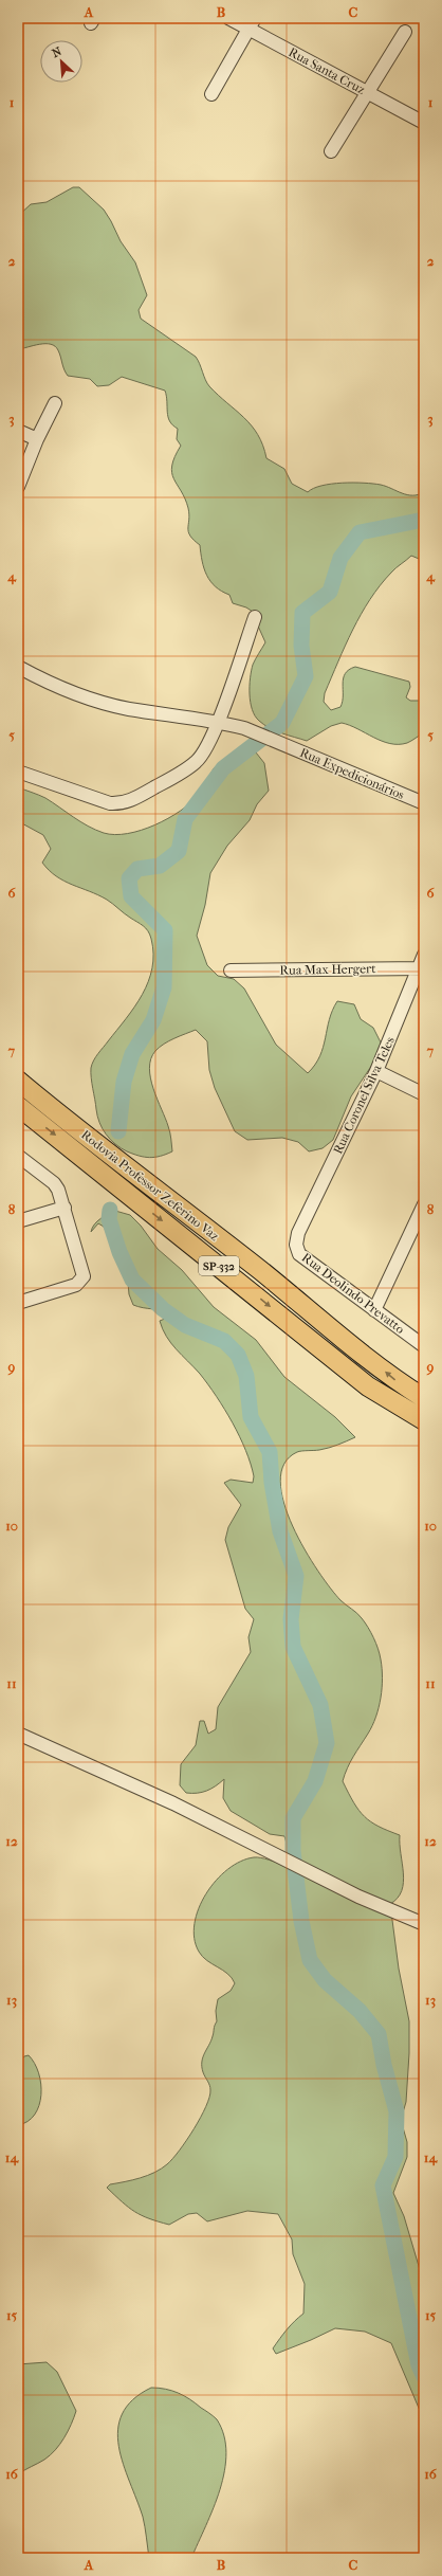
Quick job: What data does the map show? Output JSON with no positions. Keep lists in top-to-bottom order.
{
  "streets": {
    "highway": ["Rodovia Professor Zeferino Vaz", "SP-332"],
    "street": [
      "Rua Santa Cruz",
      "Rua Expedicionários",
      "Rua Max Hergert",
      "Rua Coronel Silva Teles",
      "Rua Deolindo Prevatto"
    ]
  },
  "crossings": [
    ["Rua Max Hergert", "Rua Coronel Silva Teles"],
    ["Rua Coronel Silva Teles", "Rua Deolindo Prevatto"]
  ],
  "north": "top left",
  "grid": {
    "columns": ["A", "B", "C"],
    "rows": [
      "1",
      "2",
      "3",
      "4",
      "5",
      "6",
      "7",
      "8",
      "9",
      "10",
      "11",
      "12",
      "13",
      "14",
      "15",
      "16"
    ]
  }
}
